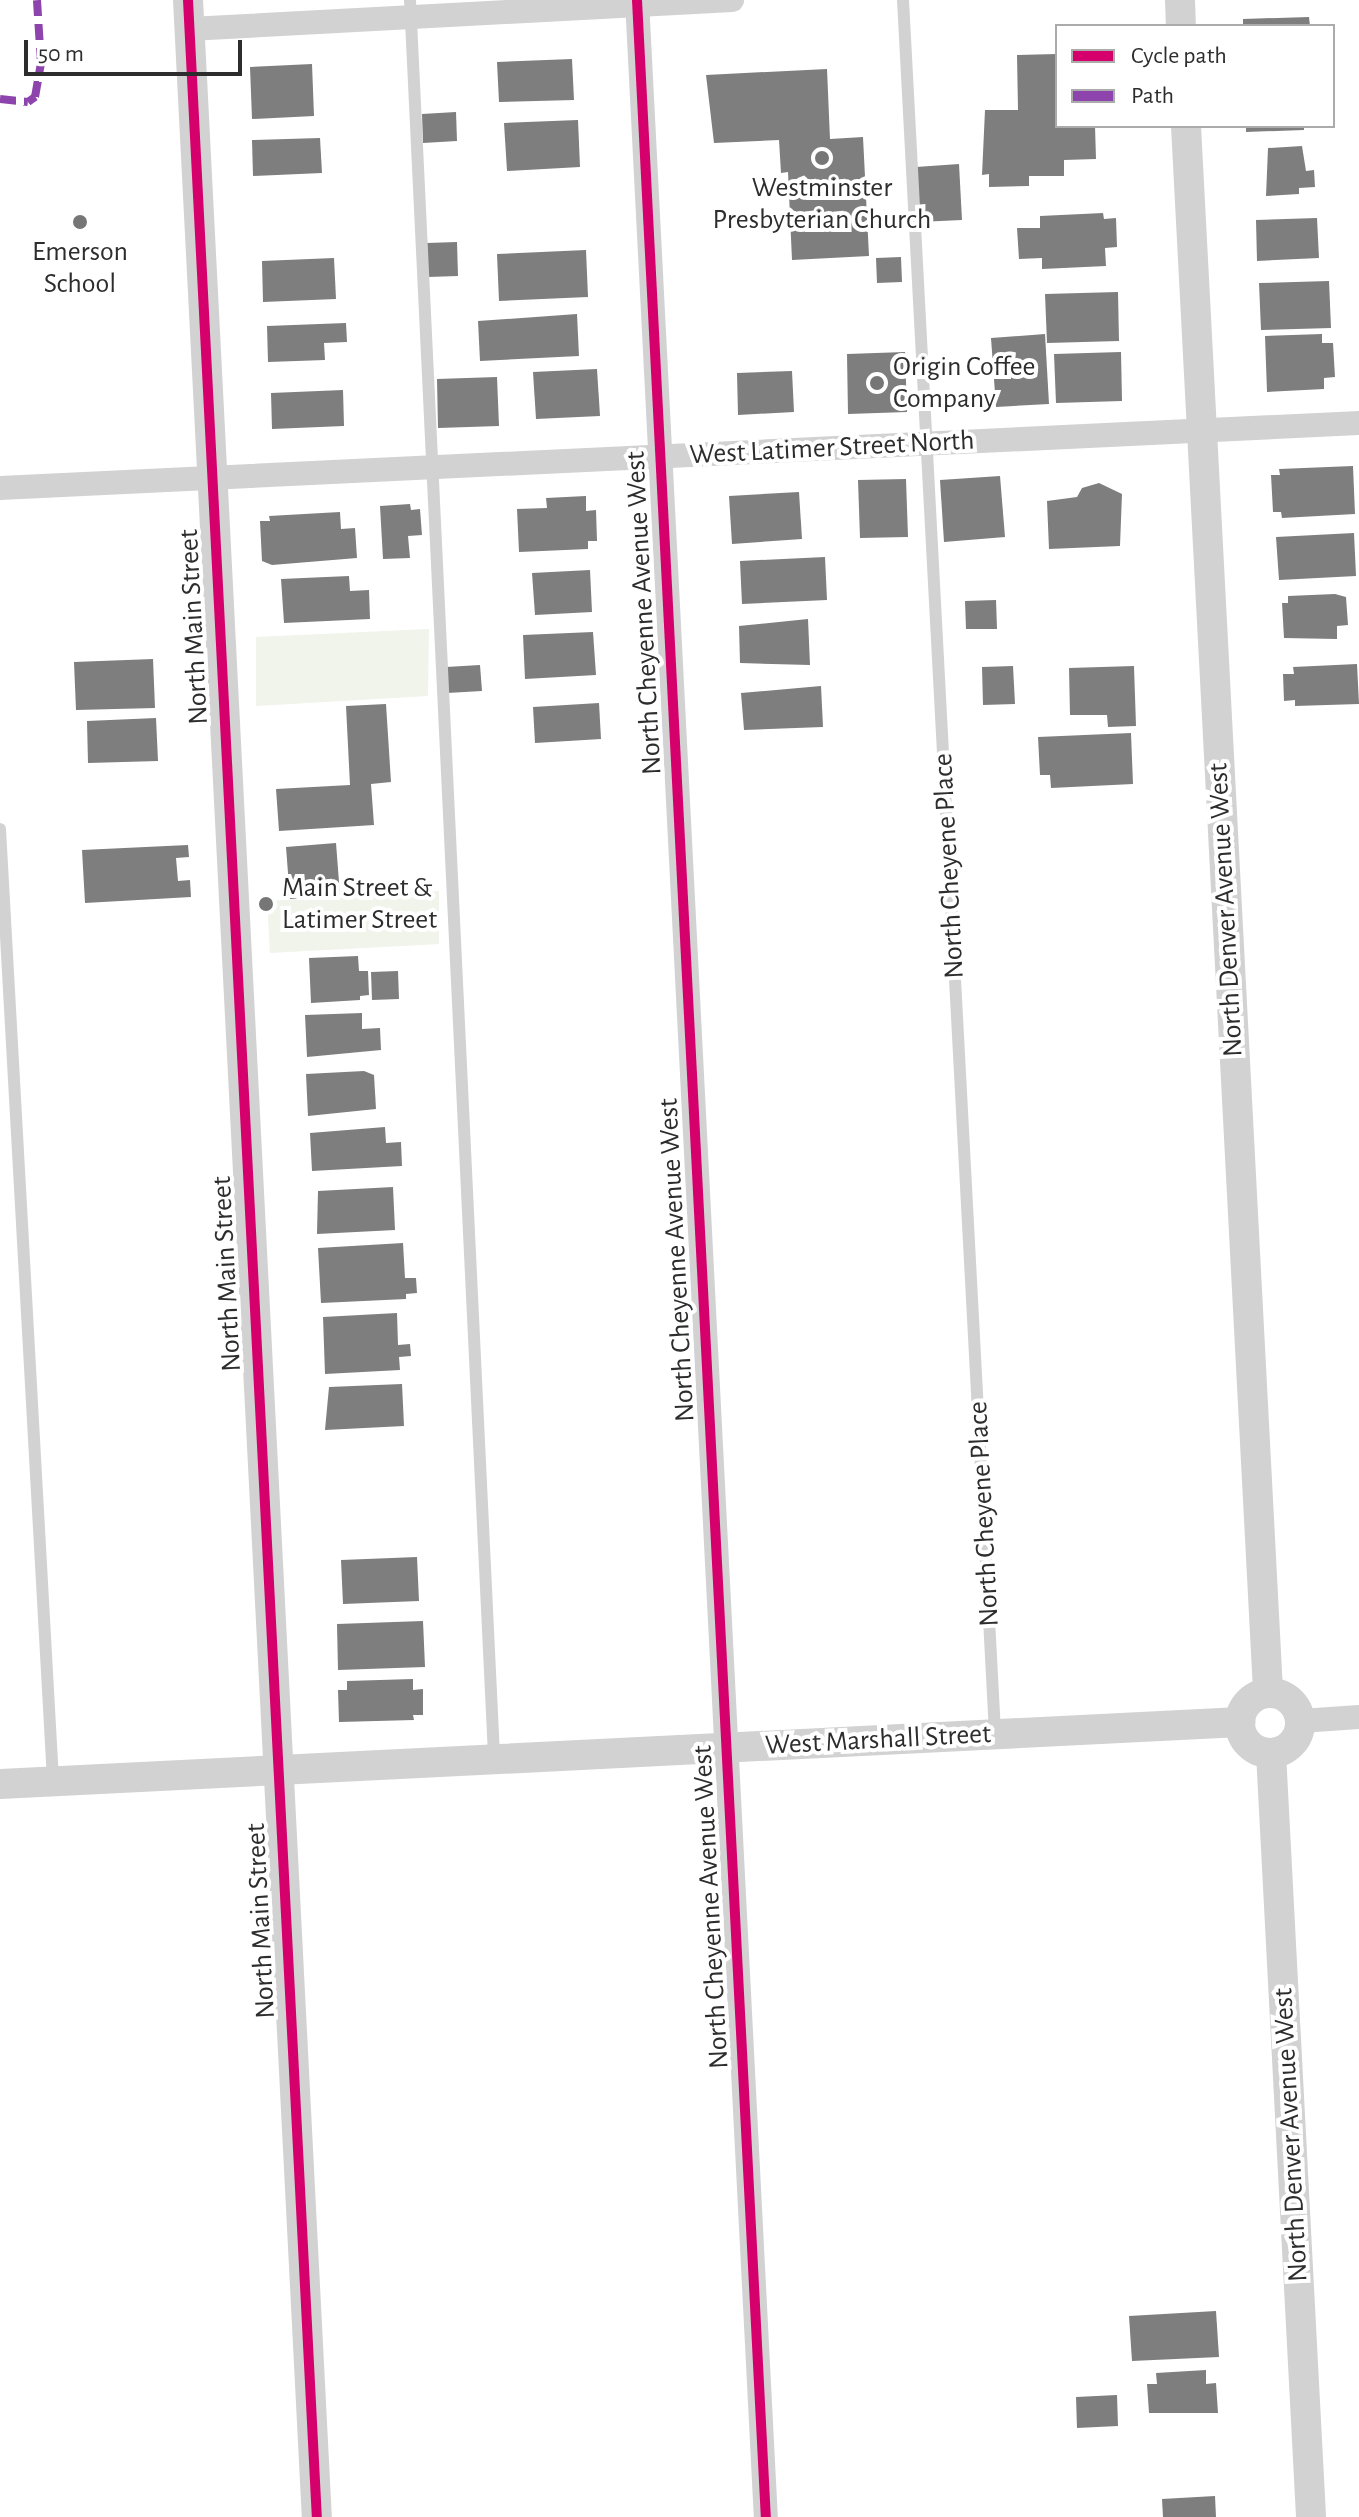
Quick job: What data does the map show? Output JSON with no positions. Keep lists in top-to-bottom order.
{
  "streets": {
    "street": [
      "West Latimer Street North",
      "North Cheyenne Avenue West",
      "North Main Street",
      "North Denver Avenue West",
      "West Marshall Street"
    ],
    "lane": ["North Cheyene Place"]
  },
  "crossings": [
    ["West Latimer Street North", "North Cheyenne Avenue West"],
    ["West Latimer Street North", "North Main Street"],
    ["West Latimer Street North", "North Cheyene Place"],
    ["West Latimer Street North", "North Denver Avenue West"],
    ["North Cheyenne Avenue West", "West Marshall Street"],
    ["North Main Street", "West Marshall Street"],
    ["North Cheyene Place", "West Marshall Street"],
    ["North Denver Avenue West", "West Marshall Street"]
  ],
  "places": [
    "Westminster Presbyterian Church",
    "Emerson School",
    "Origin Coffee Company",
    "Main Street & Latimer Street"
  ],
  "legend": ["Cycle path", "Path"],
  "scale_bar": "50 m"
}
